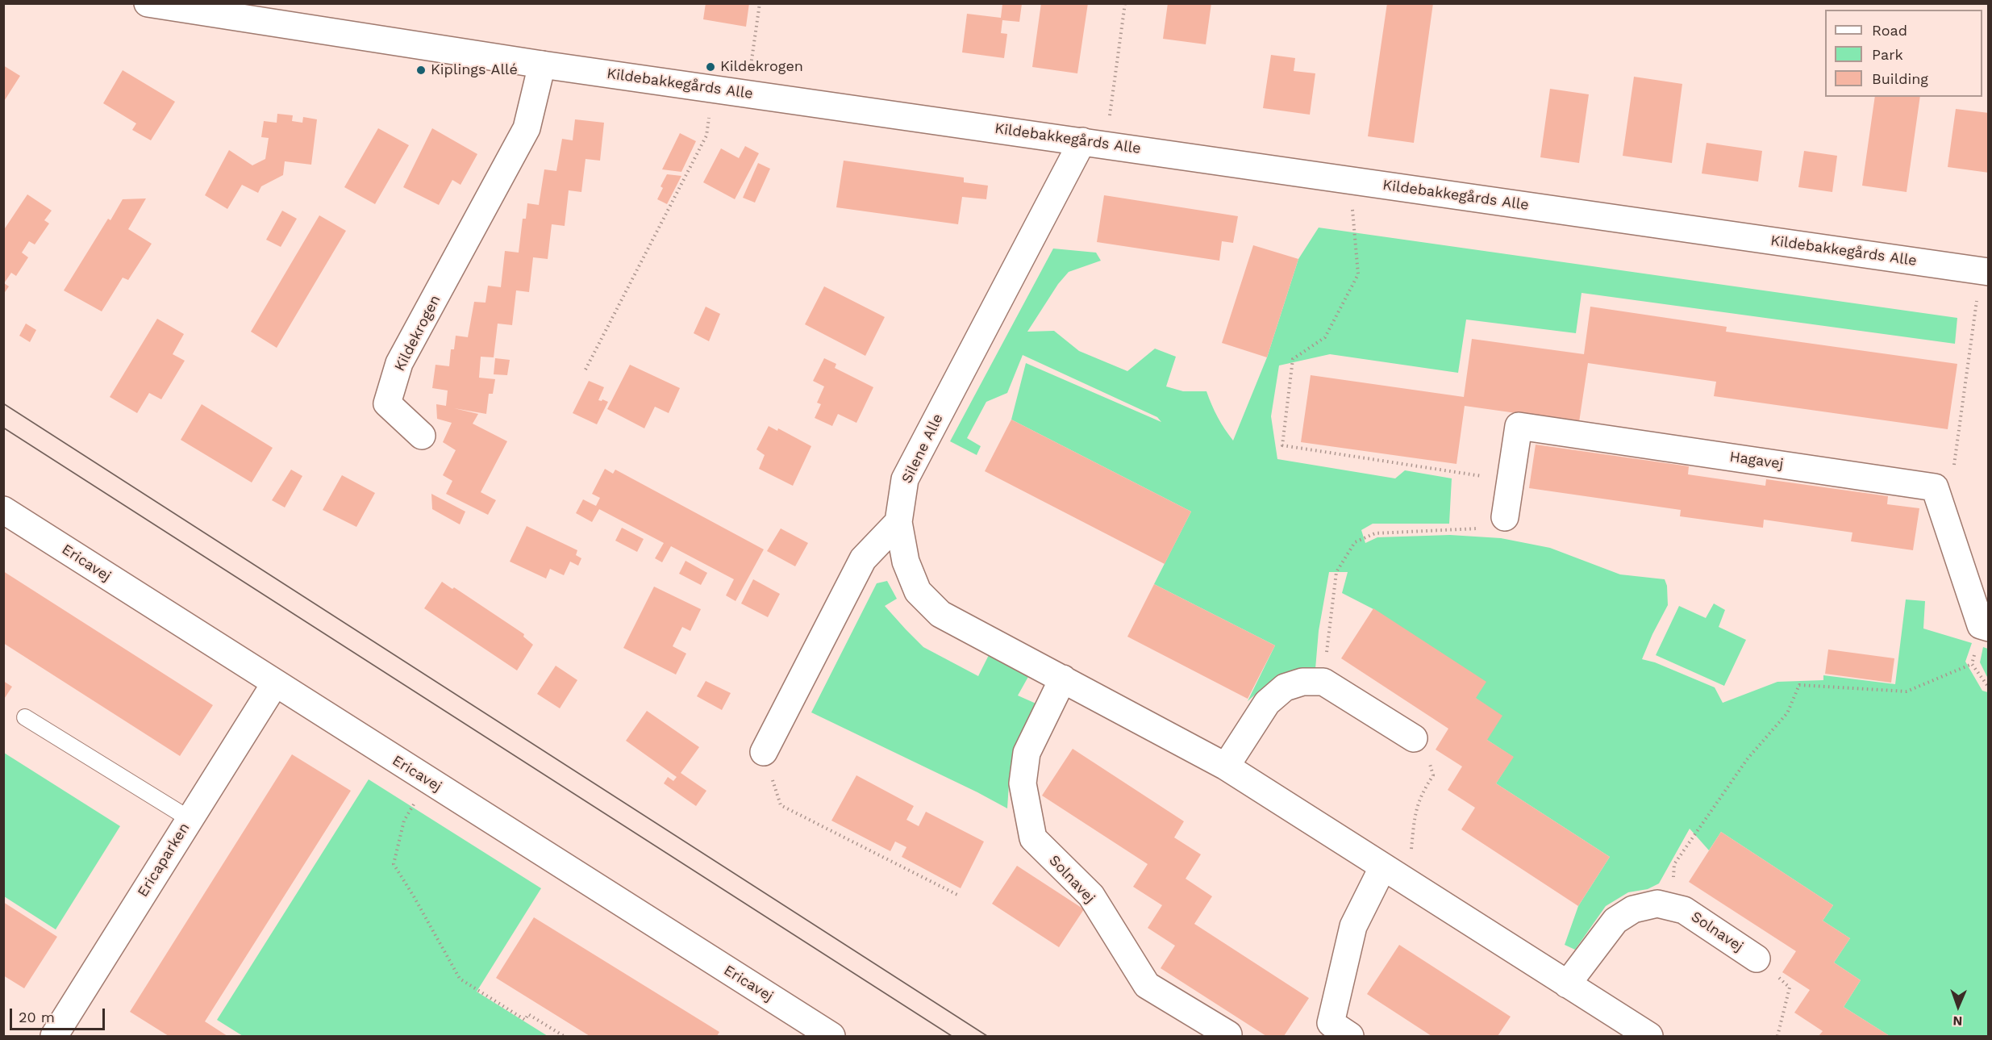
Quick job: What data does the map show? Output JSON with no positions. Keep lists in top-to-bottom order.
{
  "streets": {
    "street": [
      "Kildebakkegårds Alle",
      "Kildekrogen",
      "Silene Alle",
      "Hagavej",
      "Ericavej",
      "Ericaparken",
      "Solnavej"
    ]
  },
  "crossings": [
    ["Kildebakkegårds Alle", "Kildekrogen"],
    ["Kildebakkegårds Alle", "Silene Alle"],
    ["Ericavej", "Ericaparken"]
  ],
  "places": ["Kildekrogen", "Kiplings Allé"],
  "legend": ["Road", "Park", "Building"],
  "scale_bar": "20 m",
  "north": "bottom"
}
